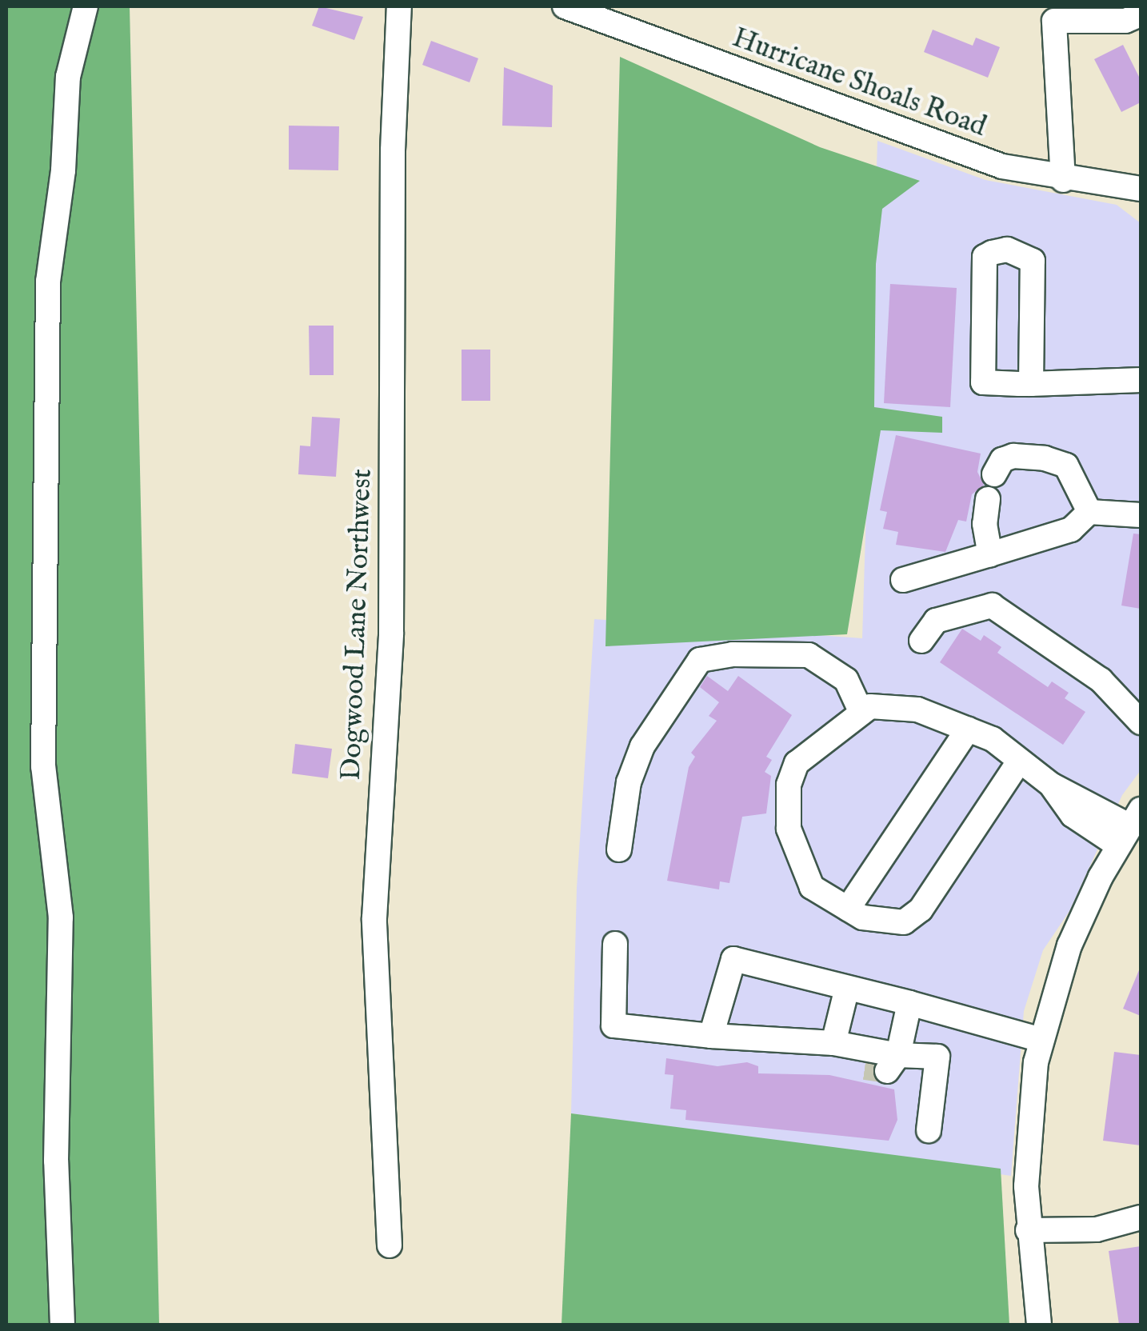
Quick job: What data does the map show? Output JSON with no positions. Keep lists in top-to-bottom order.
{
  "streets": {
    "street": ["Hurricane Shoals Road", "Dogwood Lane Northwest"]
  }
}
